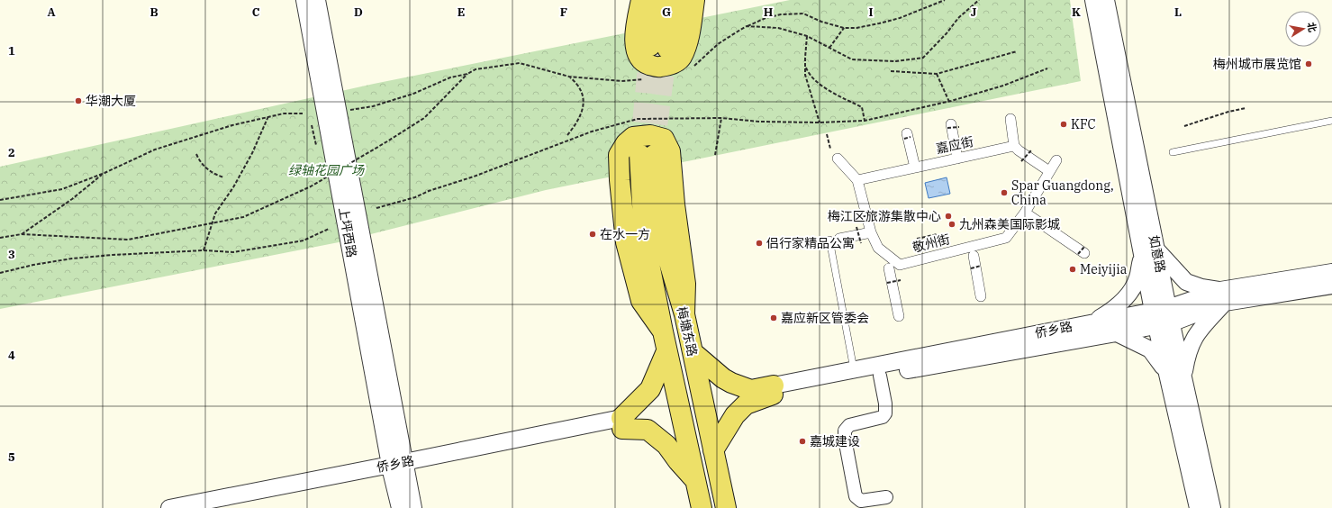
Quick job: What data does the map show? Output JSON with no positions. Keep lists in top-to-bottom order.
{
  "streets": {
    "main road": ["梅塘东路"],
    "street": [
      "嘉应街",
      "上坪西路",
      "敬州街",
      "如意路",
      "侨乡路"
    ]
  },
  "crossings": [
    ["上坪西路", "侨乡路"],
    ["如意路", "侨乡路"]
  ],
  "parks": ["绿轴花园广场"],
  "places": [
    "梅州城市展览馆",
    "华潮大厦",
    "KFC",
    "Spar Guangdong, China",
    "梅江区旅游集散中心",
    "九州森美国际影城",
    "在水一方",
    "侣行家精品公寓",
    "Meiyijia",
    "嘉应新区管委会",
    "嘉城建设"
  ],
  "north": "right",
  "grid": {
    "columns": [
      "A",
      "B",
      "C",
      "D",
      "E",
      "F",
      "G",
      "H",
      "I",
      "J",
      "K",
      "L"
    ],
    "rows": [
      "1",
      "2",
      "3",
      "4",
      "5"
    ]
  }
}
